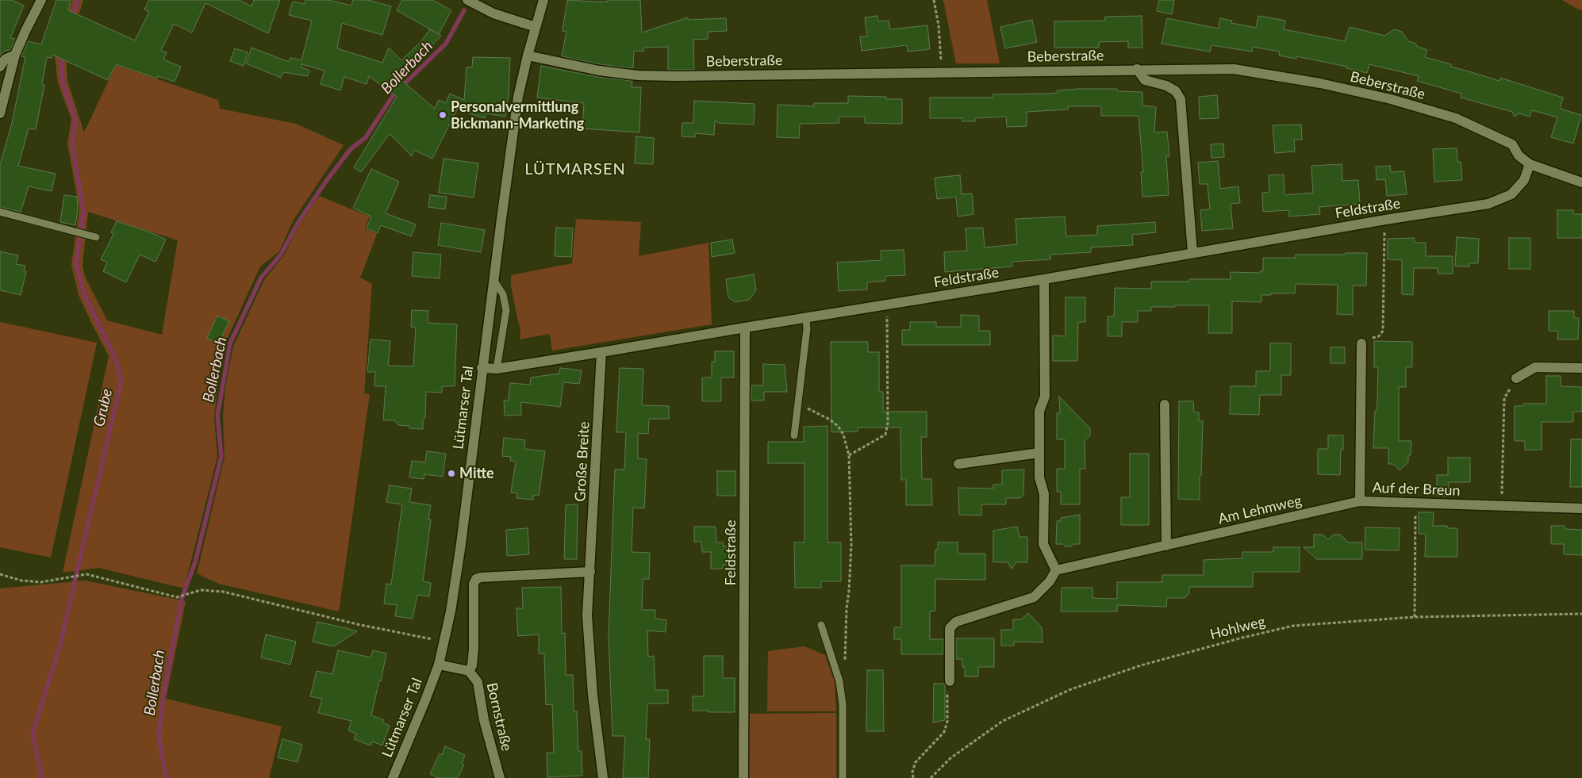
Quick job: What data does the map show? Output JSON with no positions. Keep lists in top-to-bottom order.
{
  "streets": {
    "street": [
      "Beberstraße",
      "Feldstraße",
      "Lütmarser Tal",
      "Große Breite",
      "Auf der Breun",
      "Am Lehmweg",
      "Bornstraße"
    ],
    "path": ["Hohlweg"]
  },
  "crossings": [
    ["Beberstraße", "Feldstraße"],
    ["Beberstraße", "Lütmarser Tal"],
    ["Feldstraße", "Lütmarser Tal"],
    ["Feldstraße", "Große Breite"],
    ["Lütmarser Tal", "Bornstraße"],
    ["Auf der Breun", "Am Lehmweg"]
  ],
  "districts": ["LÜTMARSEN"],
  "water": ["Bollerbach", "Grube"],
  "places": ["Personalvermittlung Bickmann-Marketing", "Mitte"]
}
